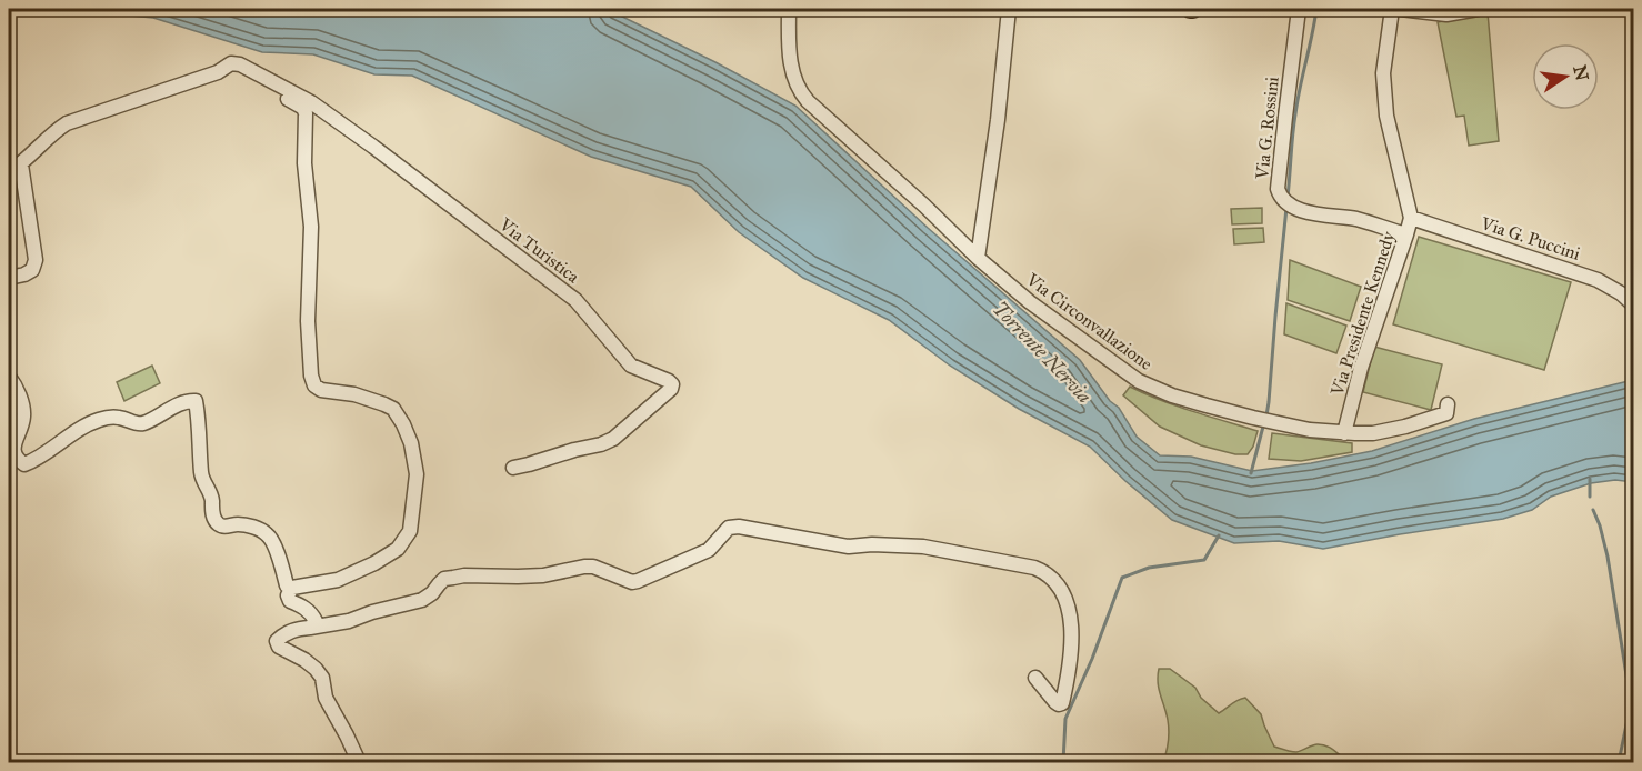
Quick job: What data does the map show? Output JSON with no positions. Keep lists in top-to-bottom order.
{
  "streets": {
    "street": [
      "Via G. Rossini",
      "Via G. Puccini",
      "Via Turistica",
      "Via Presidente Kennedy",
      "Via Circonvallazione"
    ]
  },
  "crossings": [
    ["Via G. Rossini", "Via Presidente Kennedy"],
    ["Via G. Puccini", "Via Presidente Kennedy"],
    ["Via Presidente Kennedy", "Via Circonvallazione"]
  ],
  "water": ["Torrente Nervia"],
  "north": "right"
}
